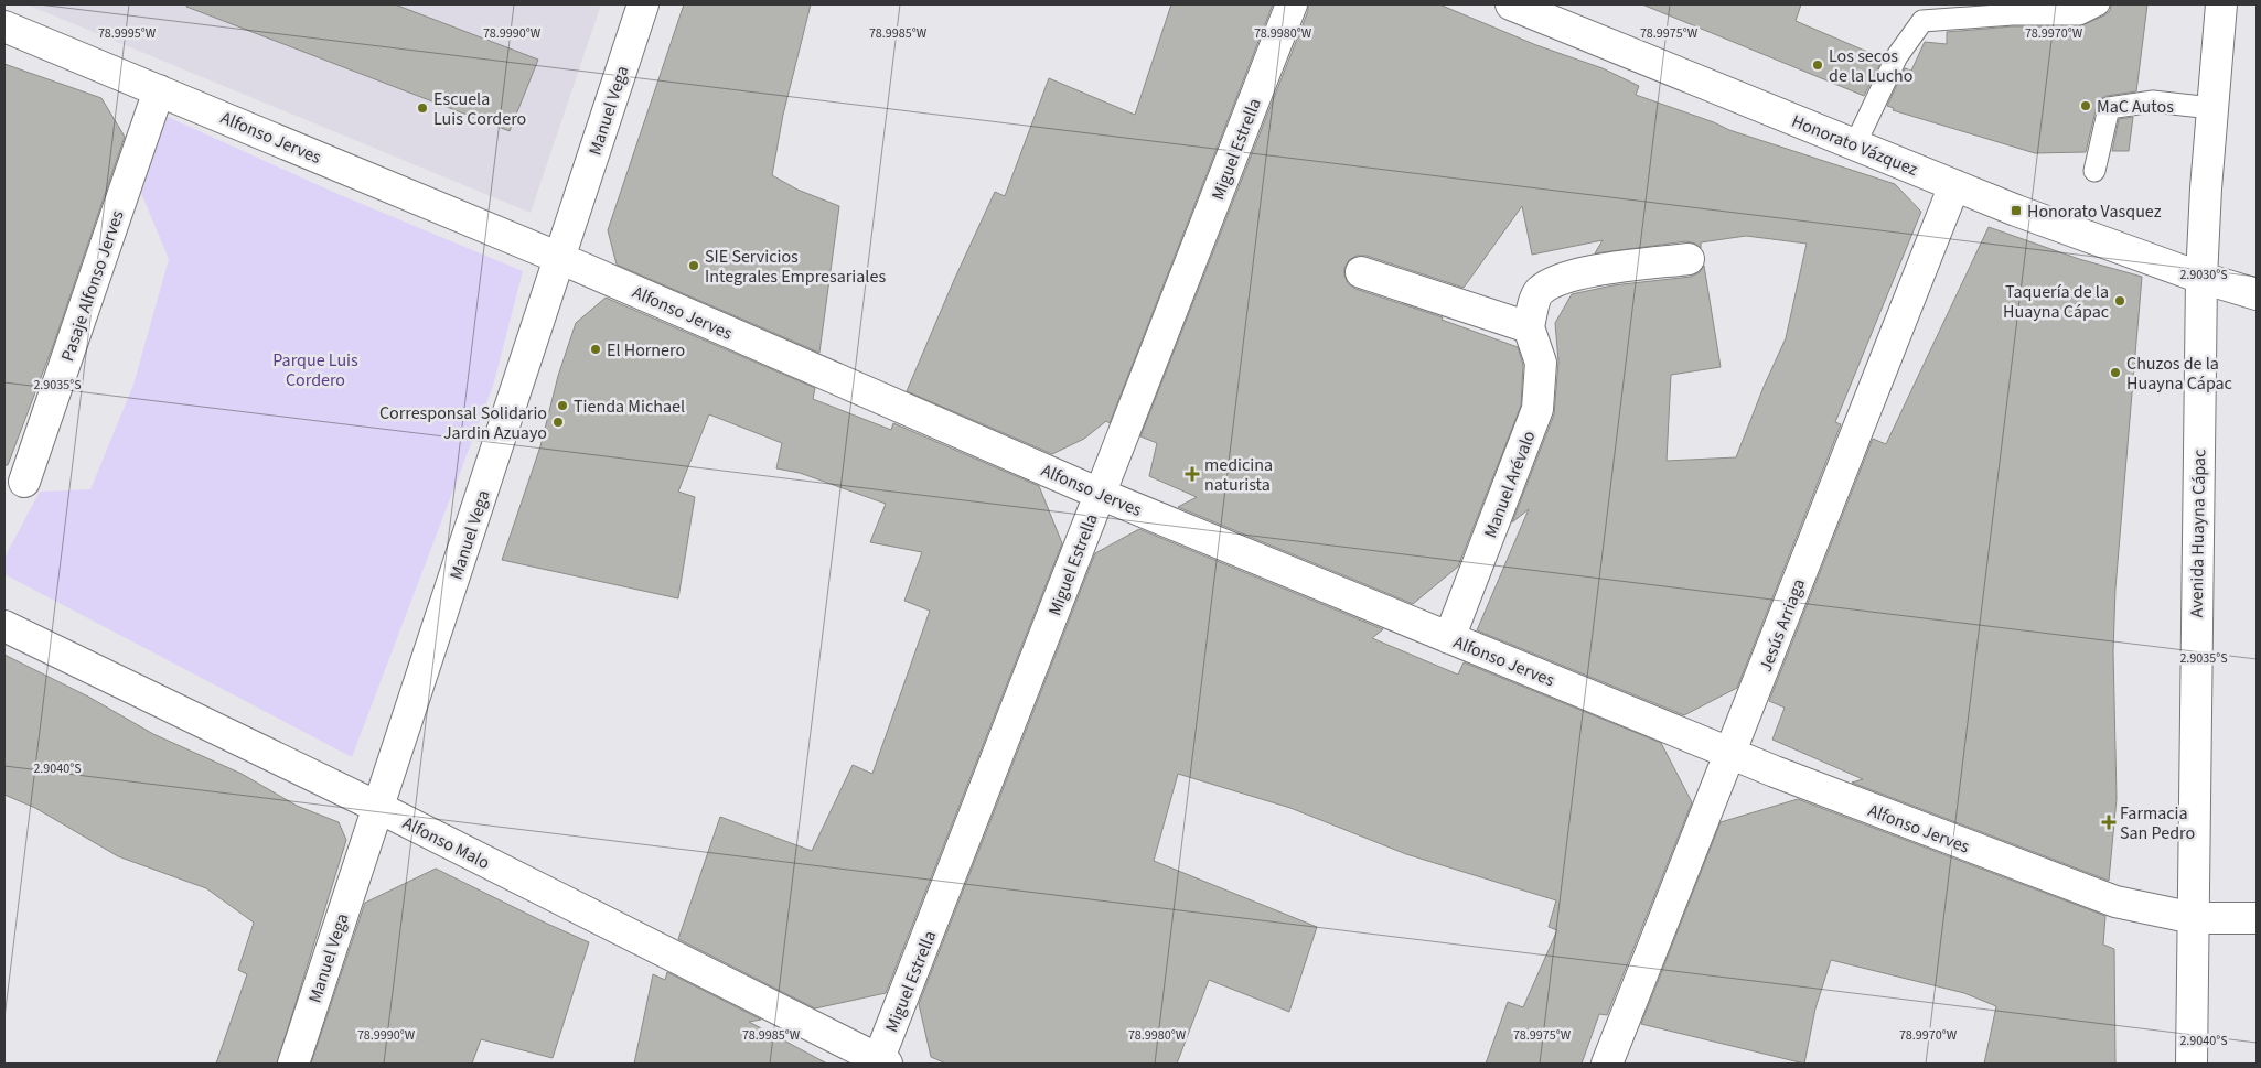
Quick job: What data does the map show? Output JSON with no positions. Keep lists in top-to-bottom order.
{
  "streets": {
    "street": [
      "Manuel Vega",
      "Alfonso Jerves",
      "Honorato Vázquez",
      "Miguel Estrella",
      "Pasaje Alfonso Jerves",
      "Manuel Arévalo",
      "Avenida Huayna Cápac",
      "Jesús Arriaga",
      "Alfonso Malo"
    ]
  },
  "crossings": [
    ["Manuel Vega", "Alfonso Jerves"],
    ["Manuel Vega", "Alfonso Malo"],
    ["Alfonso Jerves", "Miguel Estrella"],
    ["Alfonso Jerves", "Pasaje Alfonso Jerves"],
    ["Alfonso Jerves", "Manuel Arévalo"],
    ["Alfonso Jerves", "Avenida Huayna Cápac"],
    ["Alfonso Jerves", "Jesús Arriaga"],
    ["Honorato Vázquez", "Avenida Huayna Cápac"],
    ["Honorato Vázquez", "Jesús Arriaga"],
    ["Miguel Estrella", "Alfonso Malo"]
  ],
  "parks": ["Parque Luis Cordero"],
  "places": {
    "other": [
      "Los secos de la Lucho",
      "MaC Autos",
      "Escuela Luis Cordero",
      "SIE Servicios Integrales Empresariales",
      "Taquería de la Huayna Cápac",
      "El Hornero",
      "Chuzos de la Huayna Cápac",
      "Tienda Michael",
      "Corresponsal Solidario Jardin Azuayo"
    ],
    "transit": ["Honorato Vasquez"],
    "health": ["medicina naturista", "Farmacia San Pedro"]
  },
  "coordinates": [
    "78.9995°W",
    "78.9990°W",
    "78.9985°W",
    "78.9980°W",
    "78.9975°W",
    "78.9970°W",
    "2.9030°S",
    "2.9035°S",
    "2.9040°S"
  ]
}
